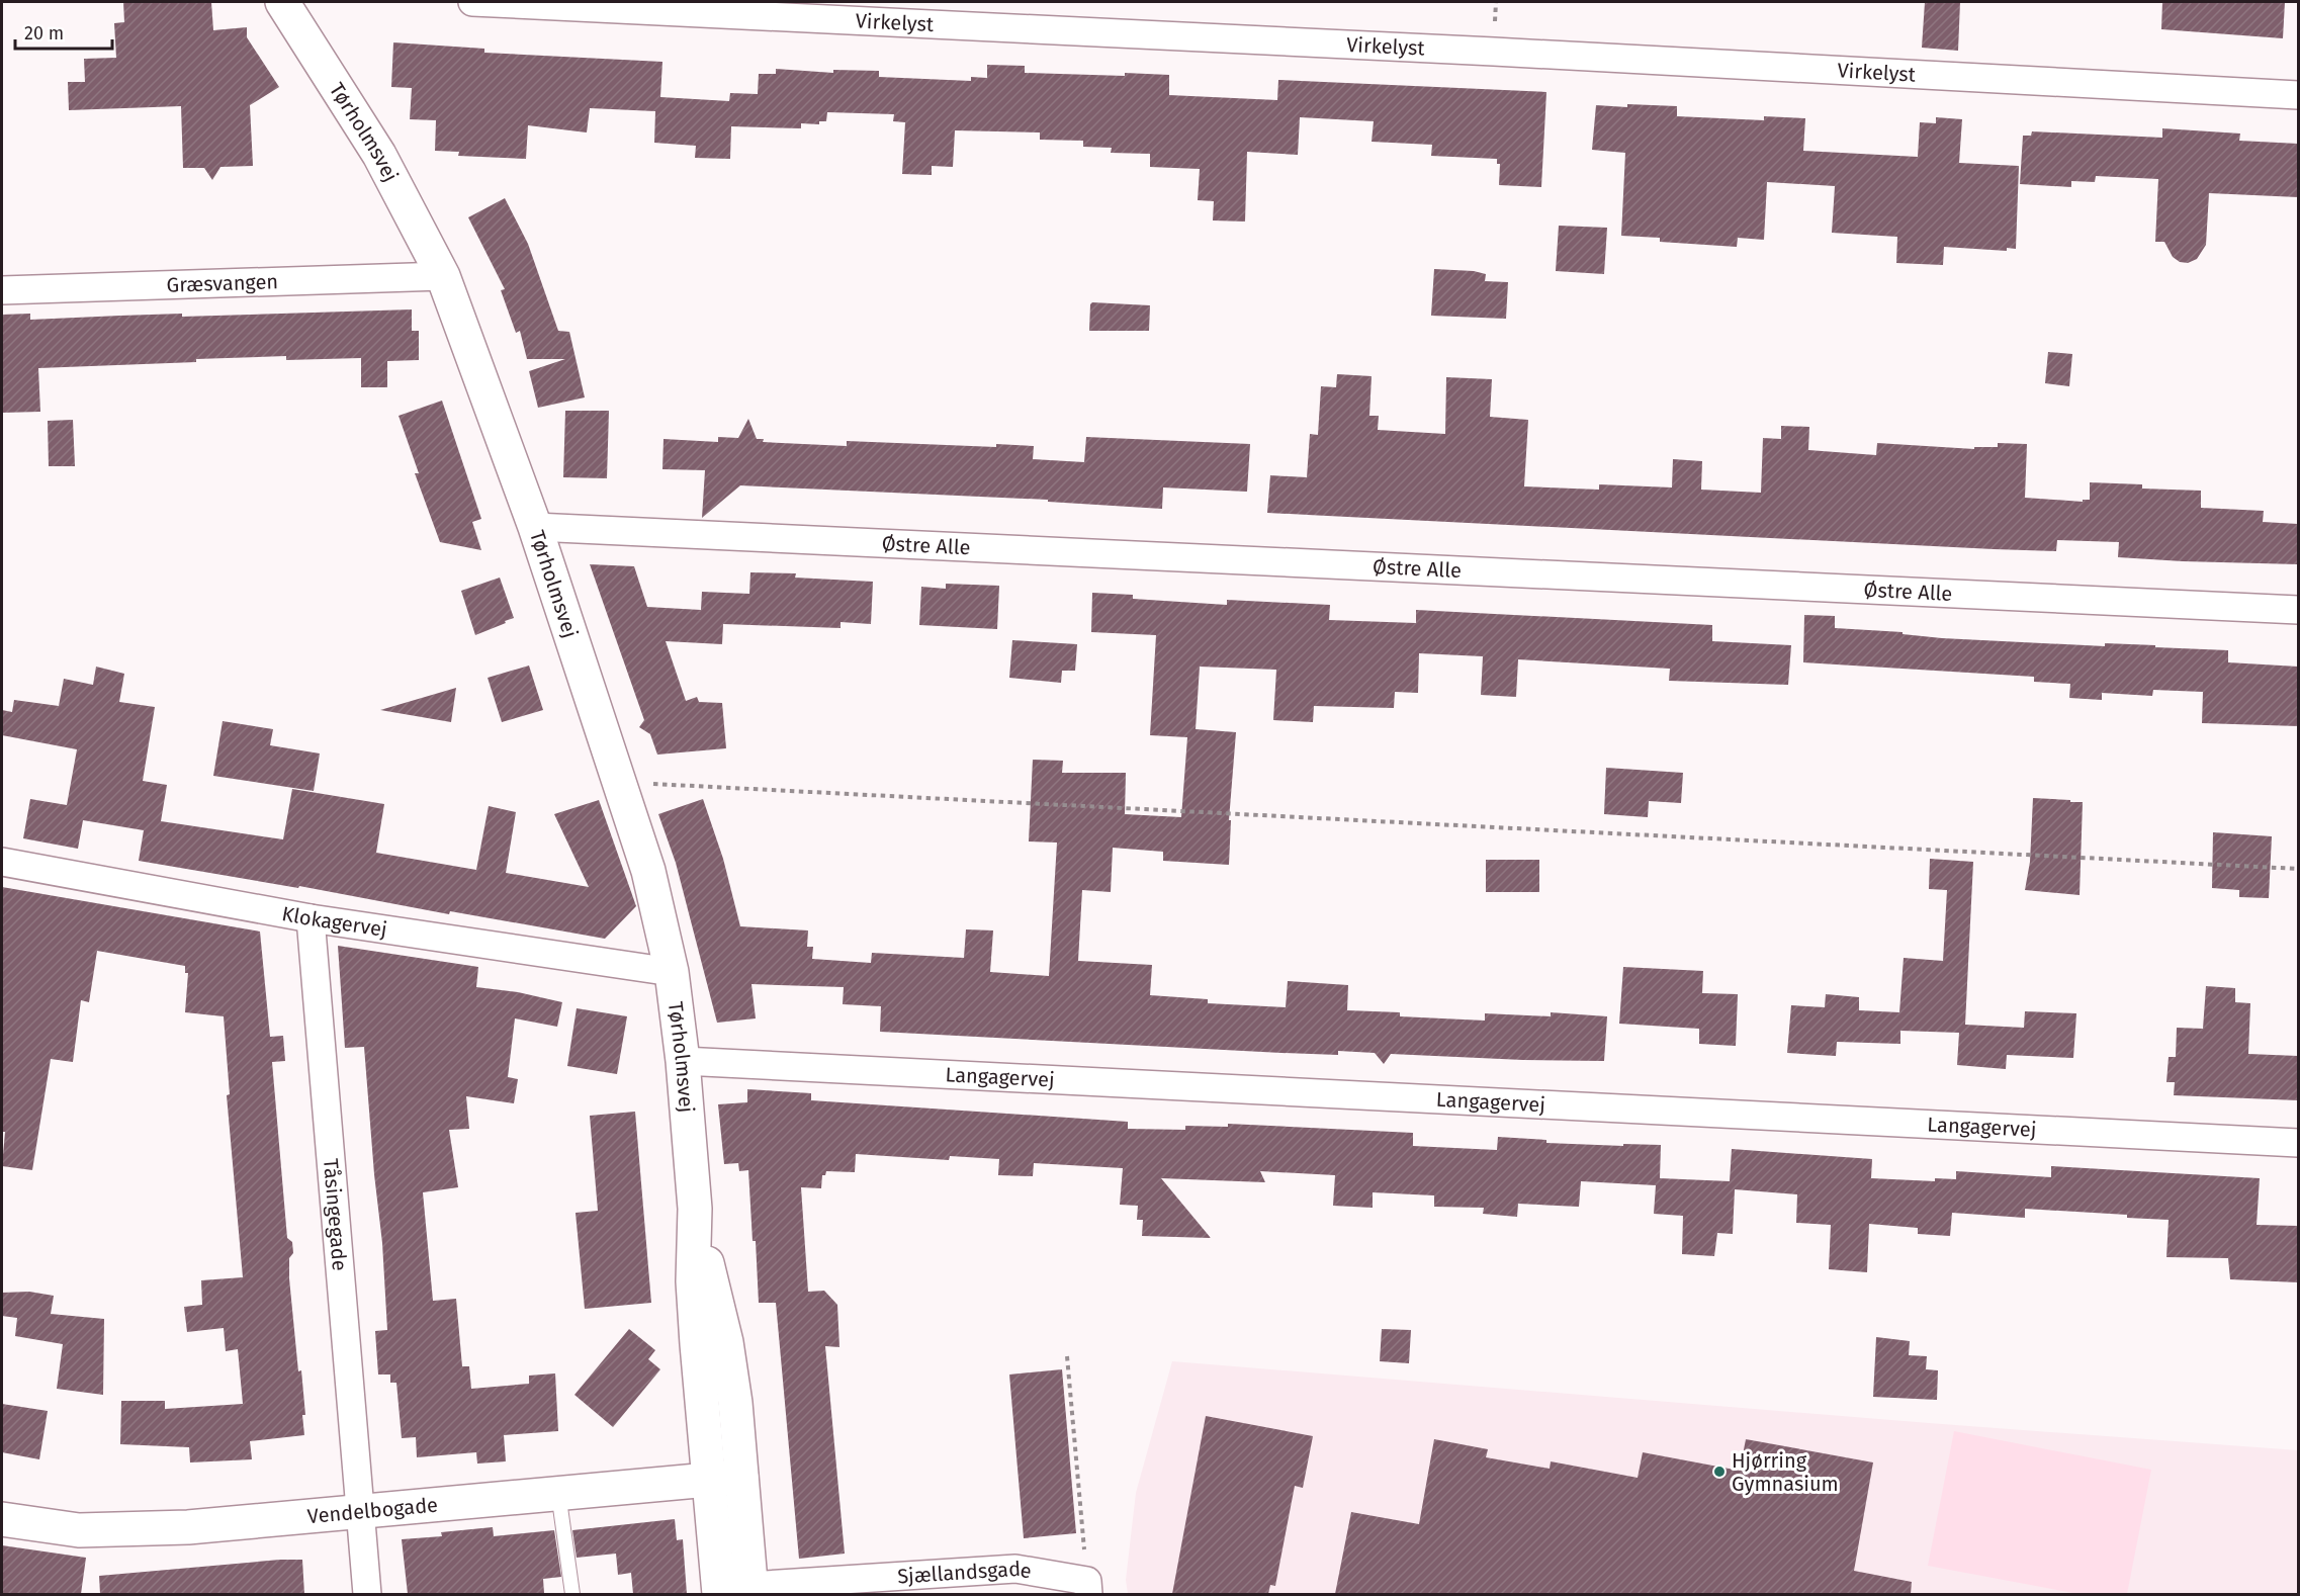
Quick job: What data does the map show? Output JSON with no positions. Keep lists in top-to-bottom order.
{
  "streets": {
    "street": [
      "Virkelyst",
      "Tørholmsvej",
      "Græsvangen",
      "Østre Alle",
      "Klokagervej",
      "Langagervej",
      "Tåsingegade",
      "Vendelbogade",
      "Sjællandsgade"
    ]
  },
  "crossings": [
    ["Tørholmsvej", "Græsvangen"],
    ["Tørholmsvej", "Østre Alle"],
    ["Tørholmsvej", "Klokagervej"],
    ["Tørholmsvej", "Langagervej"],
    ["Tørholmsvej", "Vendelbogade"],
    ["Tørholmsvej", "Sjællandsgade"],
    ["Klokagervej", "Tåsingegade"],
    ["Tåsingegade", "Vendelbogade"]
  ],
  "places": ["Hjørring Gymnasium"],
  "scale_bar": "20 m"
}
